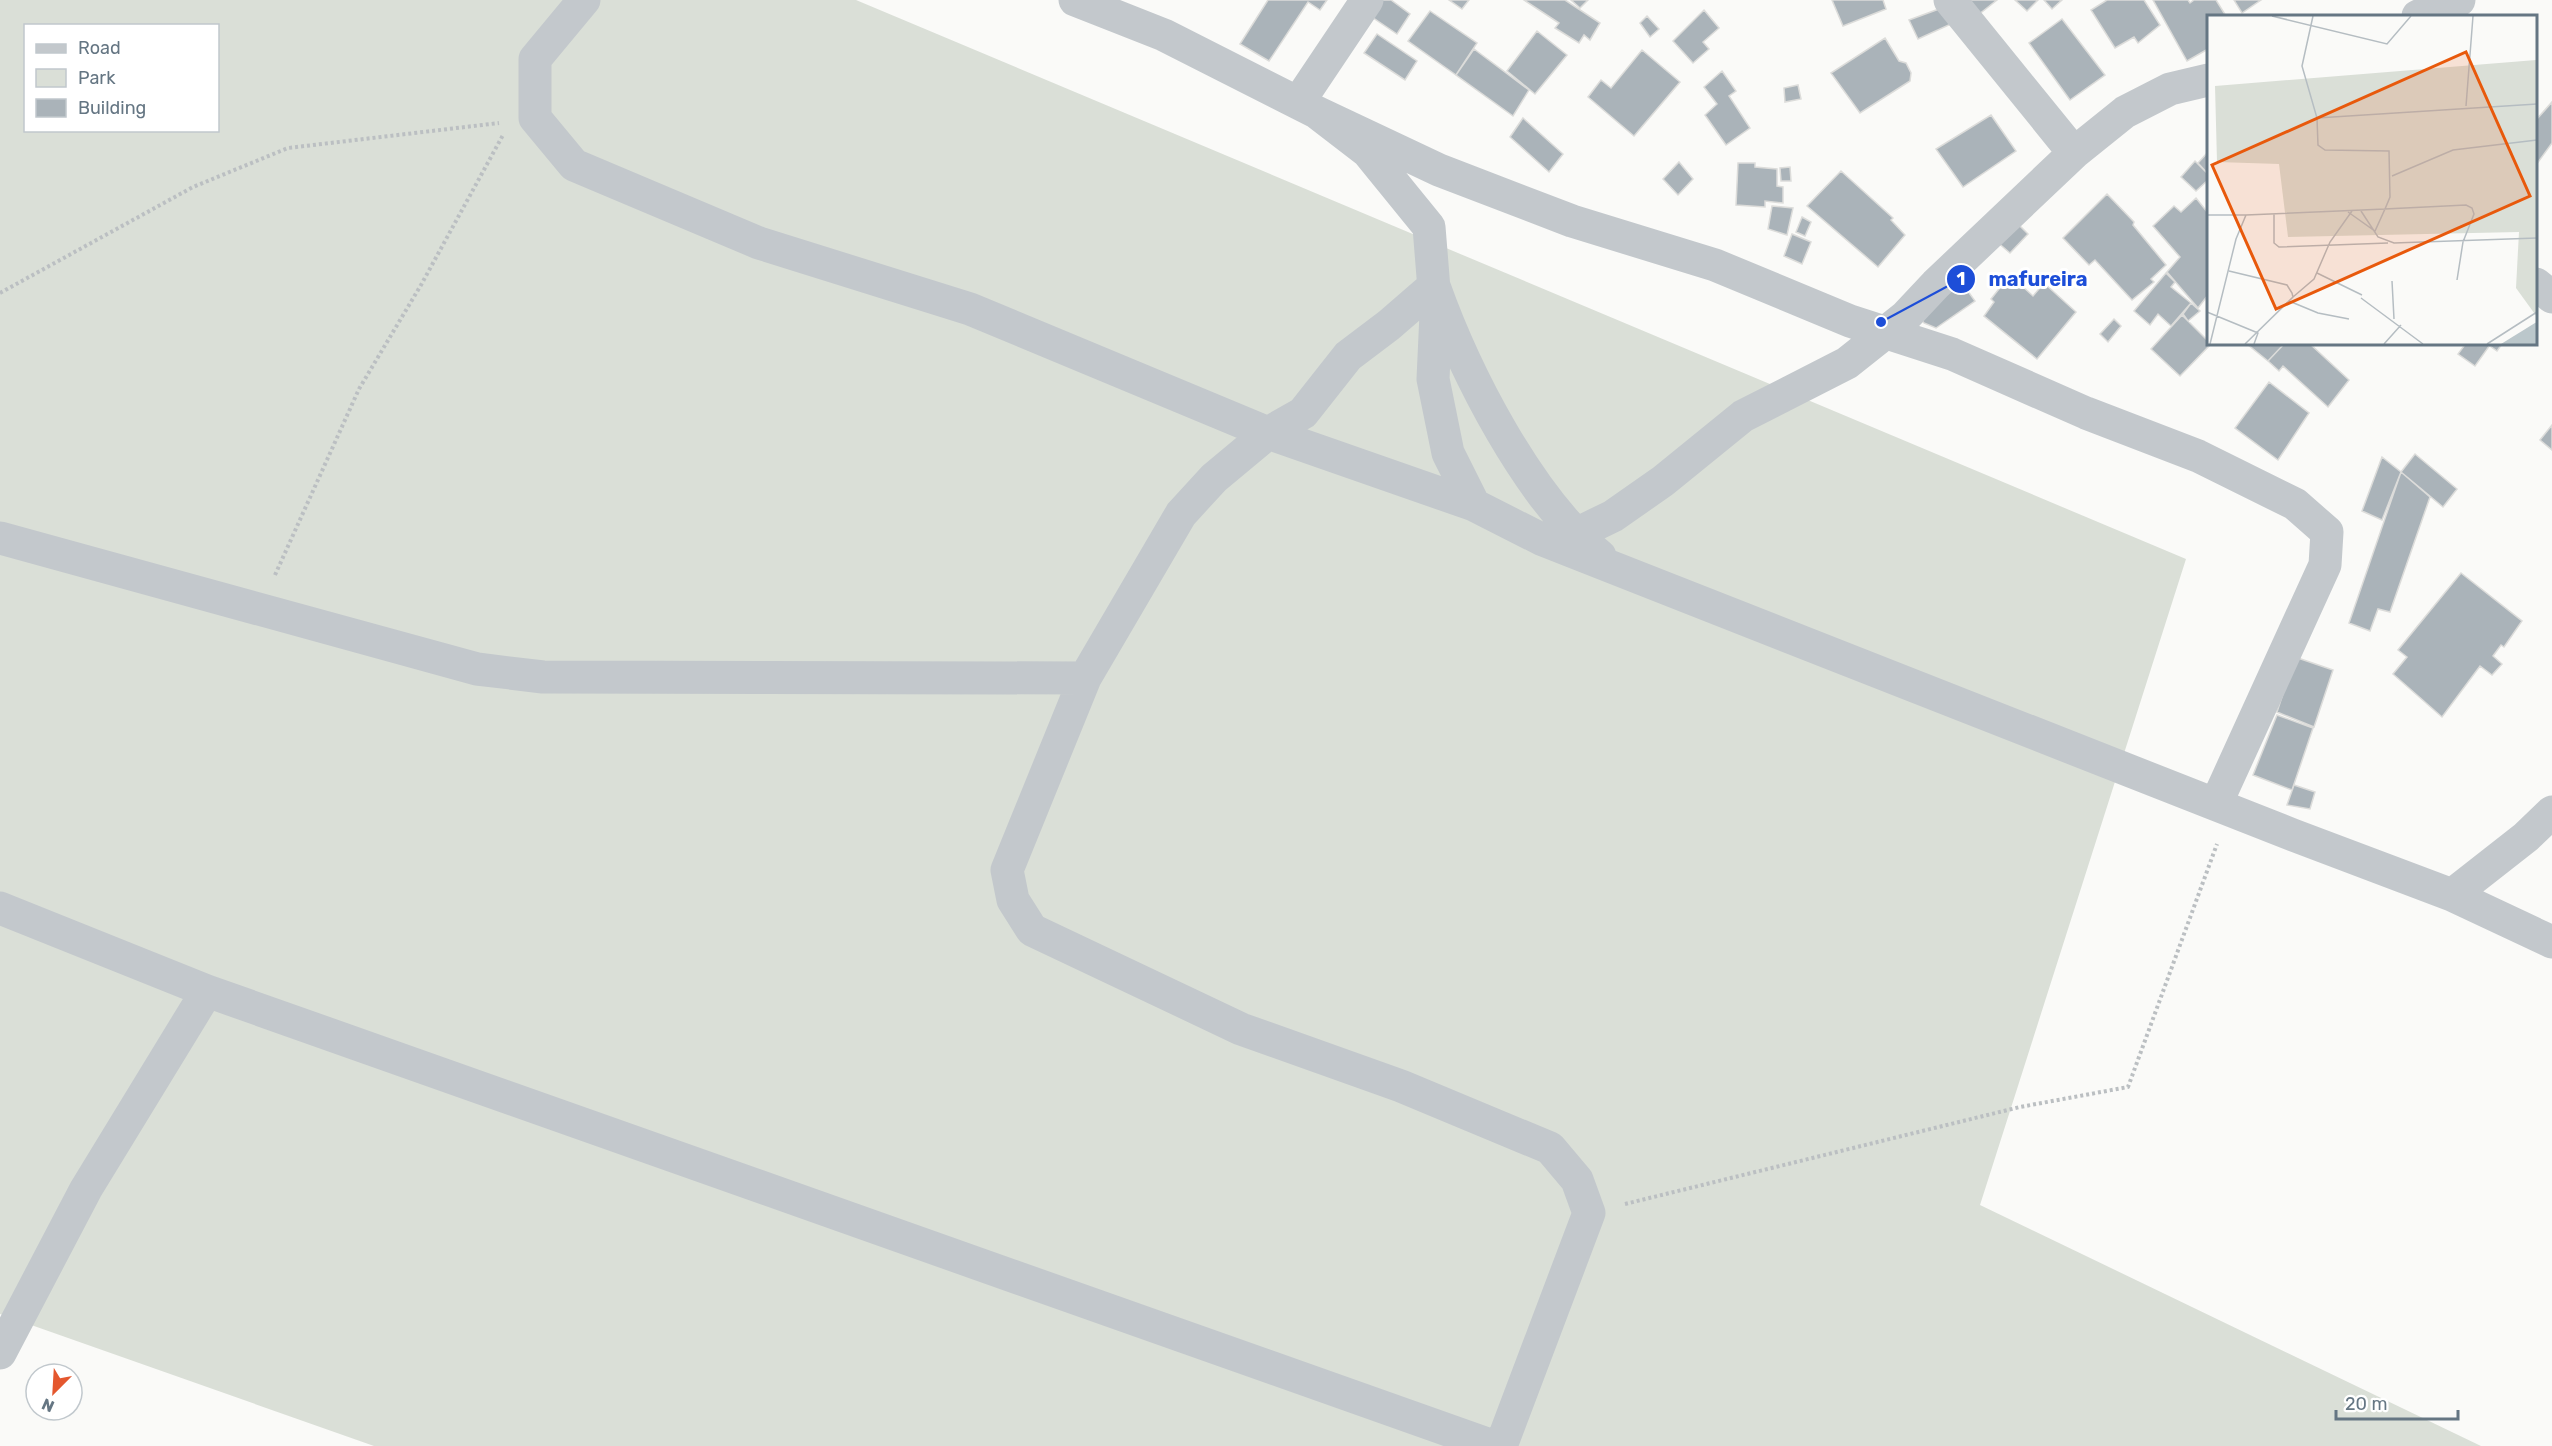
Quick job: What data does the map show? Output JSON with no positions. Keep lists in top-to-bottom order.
{
  "places": ["mafureira"],
  "legend": ["Road", "Park", "Building"],
  "scale_bar": "20 m",
  "north": "bottom left"
}
